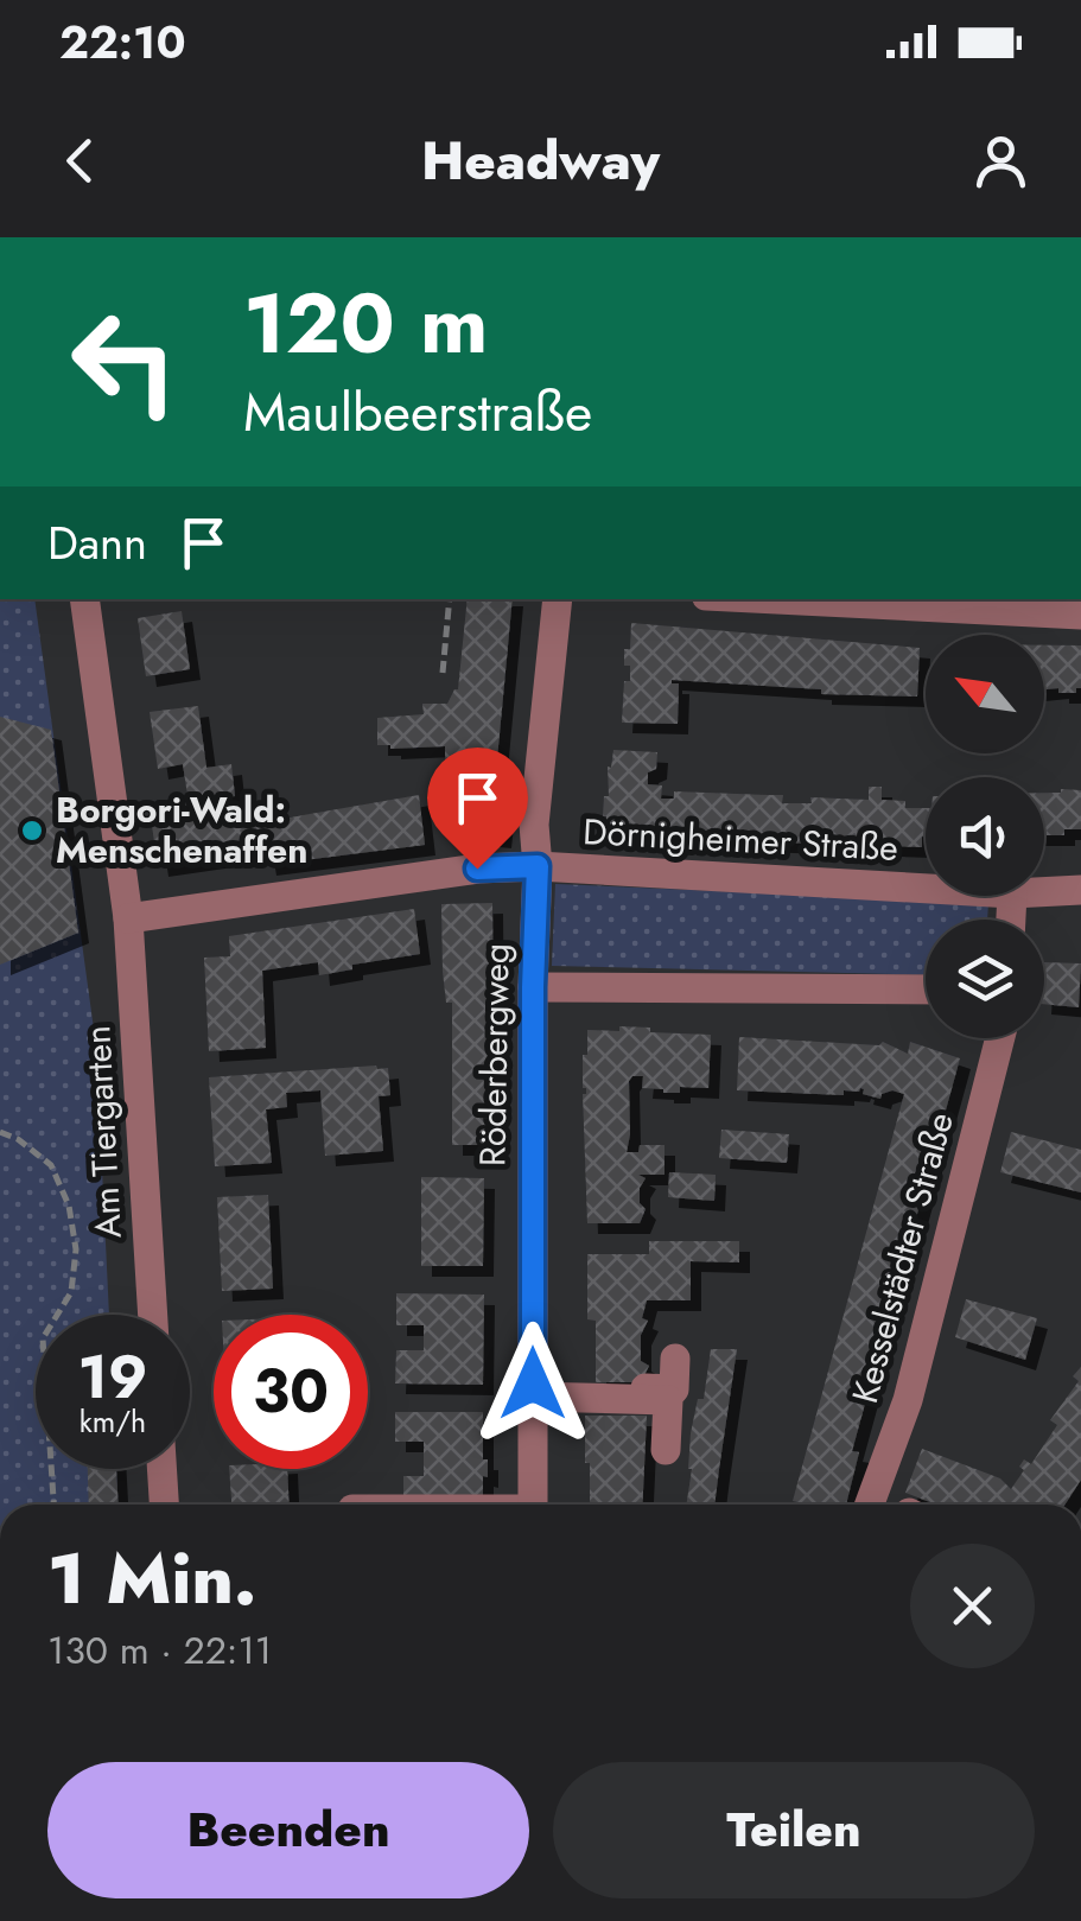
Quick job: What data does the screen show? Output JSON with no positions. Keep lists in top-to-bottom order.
{
  "streets": {
    "street": [
      "Dörnigheimer Straße",
      "Röderbergweg",
      "Am Tiergarten",
      "Kesselstädter Straße"
    ]
  },
  "crossings": [
    ["Dörnigheimer Straße", "Röderbergweg"],
    ["Dörnigheimer Straße", "Am Tiergarten"]
  ],
  "places": ["Borgori-Wald: Menschenaffen"],
  "north": "top left",
  "page": {
    "status": "22:10",
    "header": "Headway",
    "turn": ["120 m", "Maulbeerstraße"],
    "then": "Dann",
    "speed": "19 km/h",
    "limit": "30",
    "heading": ["1 Min.", "130 m · 22:11"],
    "buttons": ["Beenden", "Teilen"]
  }
}
